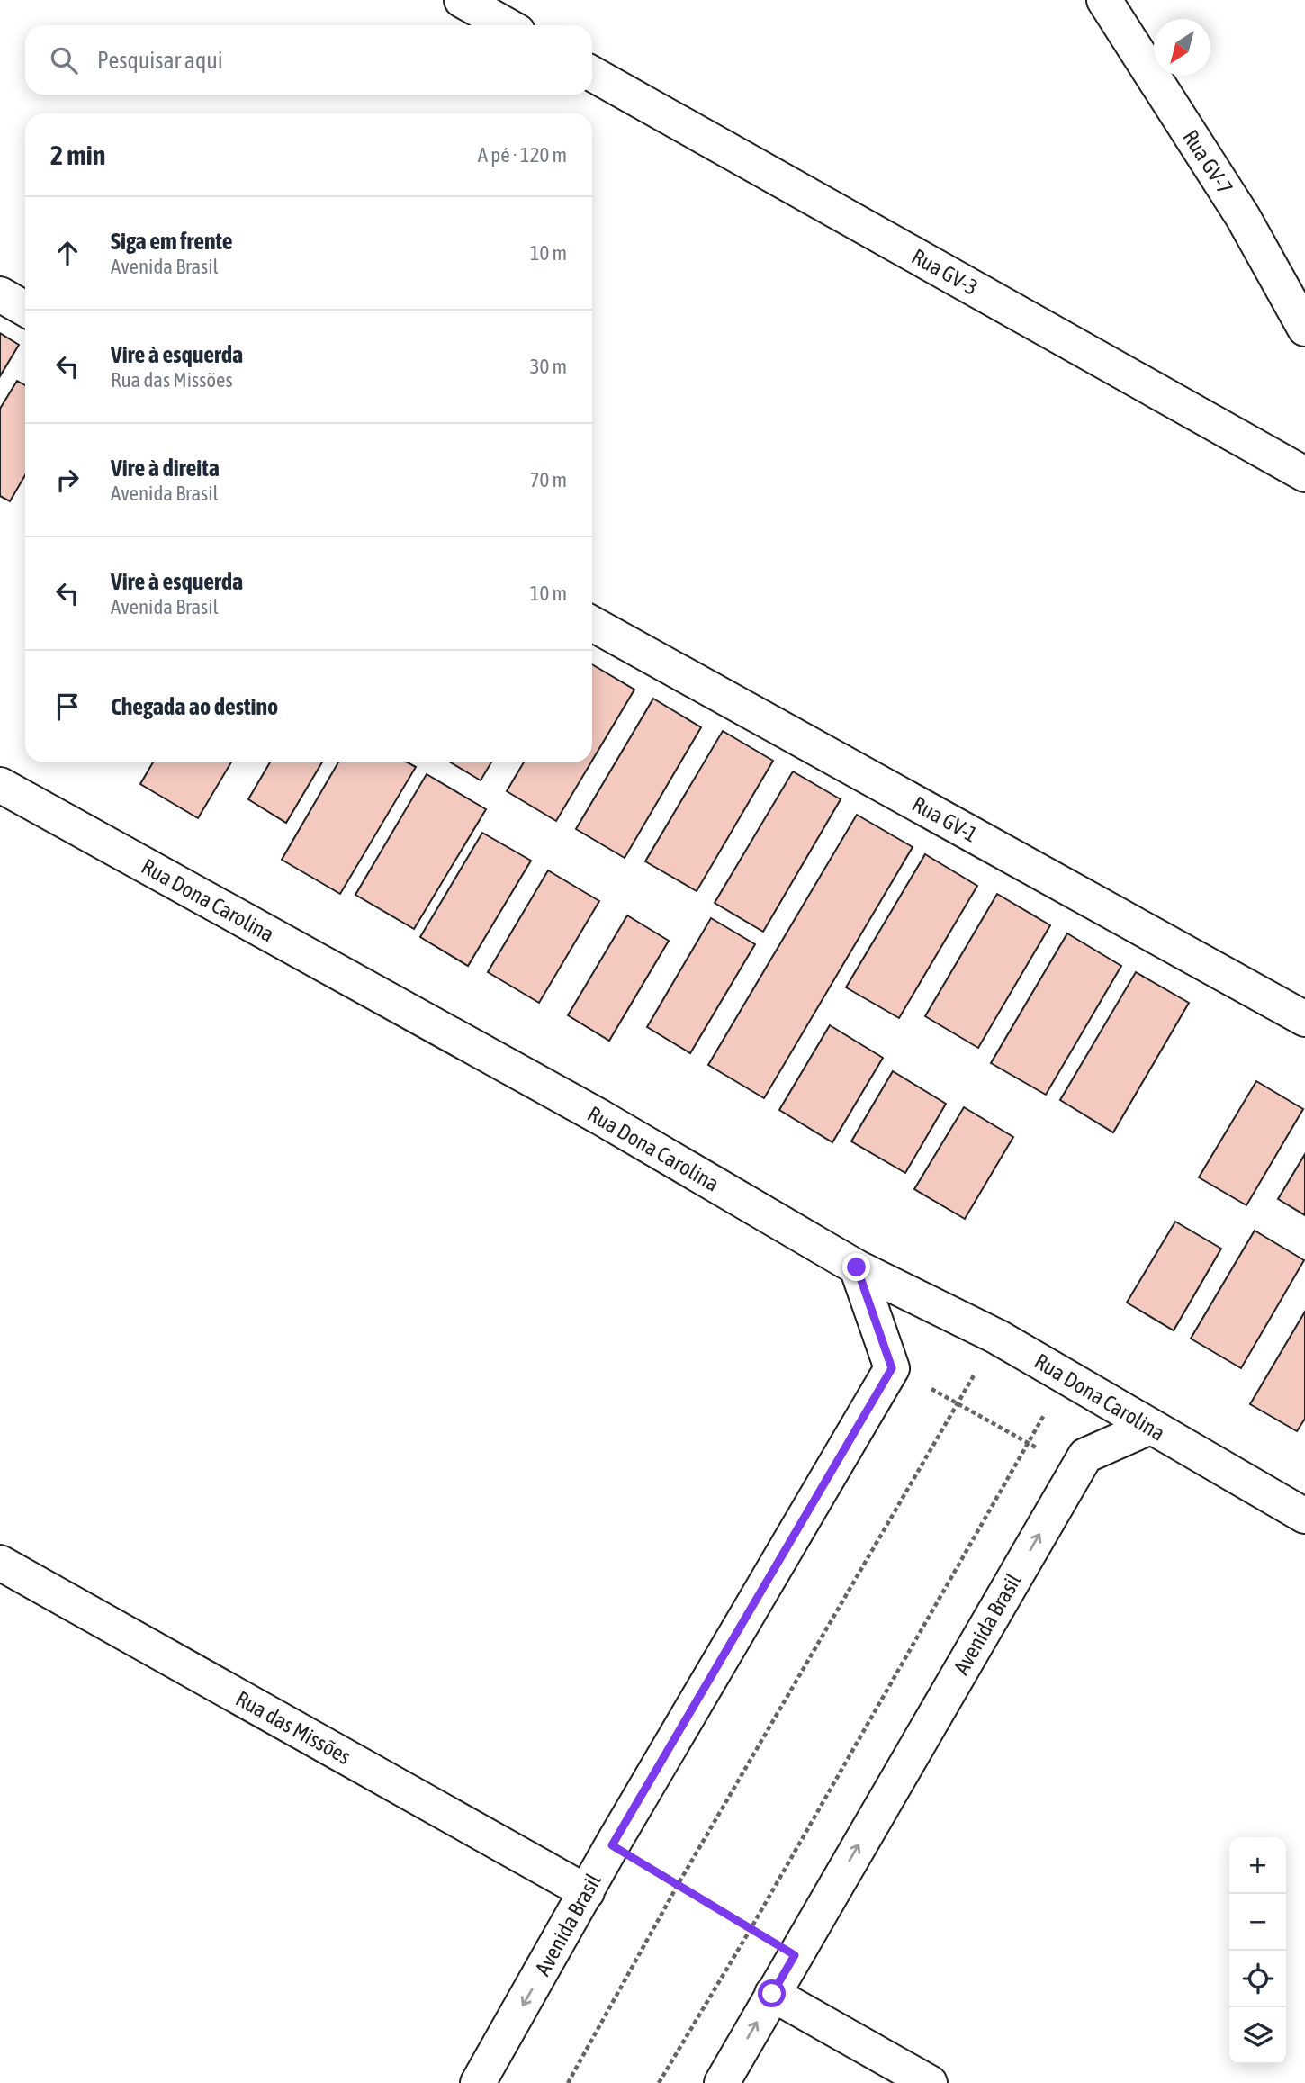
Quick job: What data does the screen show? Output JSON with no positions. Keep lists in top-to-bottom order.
{
  "streets": {
    "street": [
      "Rua GV-7",
      "Rua GV-3",
      "Rua GV-1",
      "Rua Dona Carolina",
      "Avenida Brasil",
      "Rua das Missões"
    ]
  },
  "crossings": [
    ["Rua Dona Carolina", "Avenida Brasil"],
    ["Avenida Brasil", "Rua das Missões"]
  ],
  "north": "bottom left",
  "page": {
    "search": "Pesquisar aqui",
    "heading": ["2 min", "A pé · 120 m"],
    "list": [
      ["Siga em frente", "Avenida Brasil", "10 m"],
      ["Vire à esquerda", "Rua das Missões", "30 m"],
      ["Vire à direita", "Avenida Brasil", "70 m"],
      ["Vire à esquerda", "Avenida Brasil", "10 m"],
      "Chegada ao destino"
    ],
    "map_buttons": ["+", "−"]
  }
}
